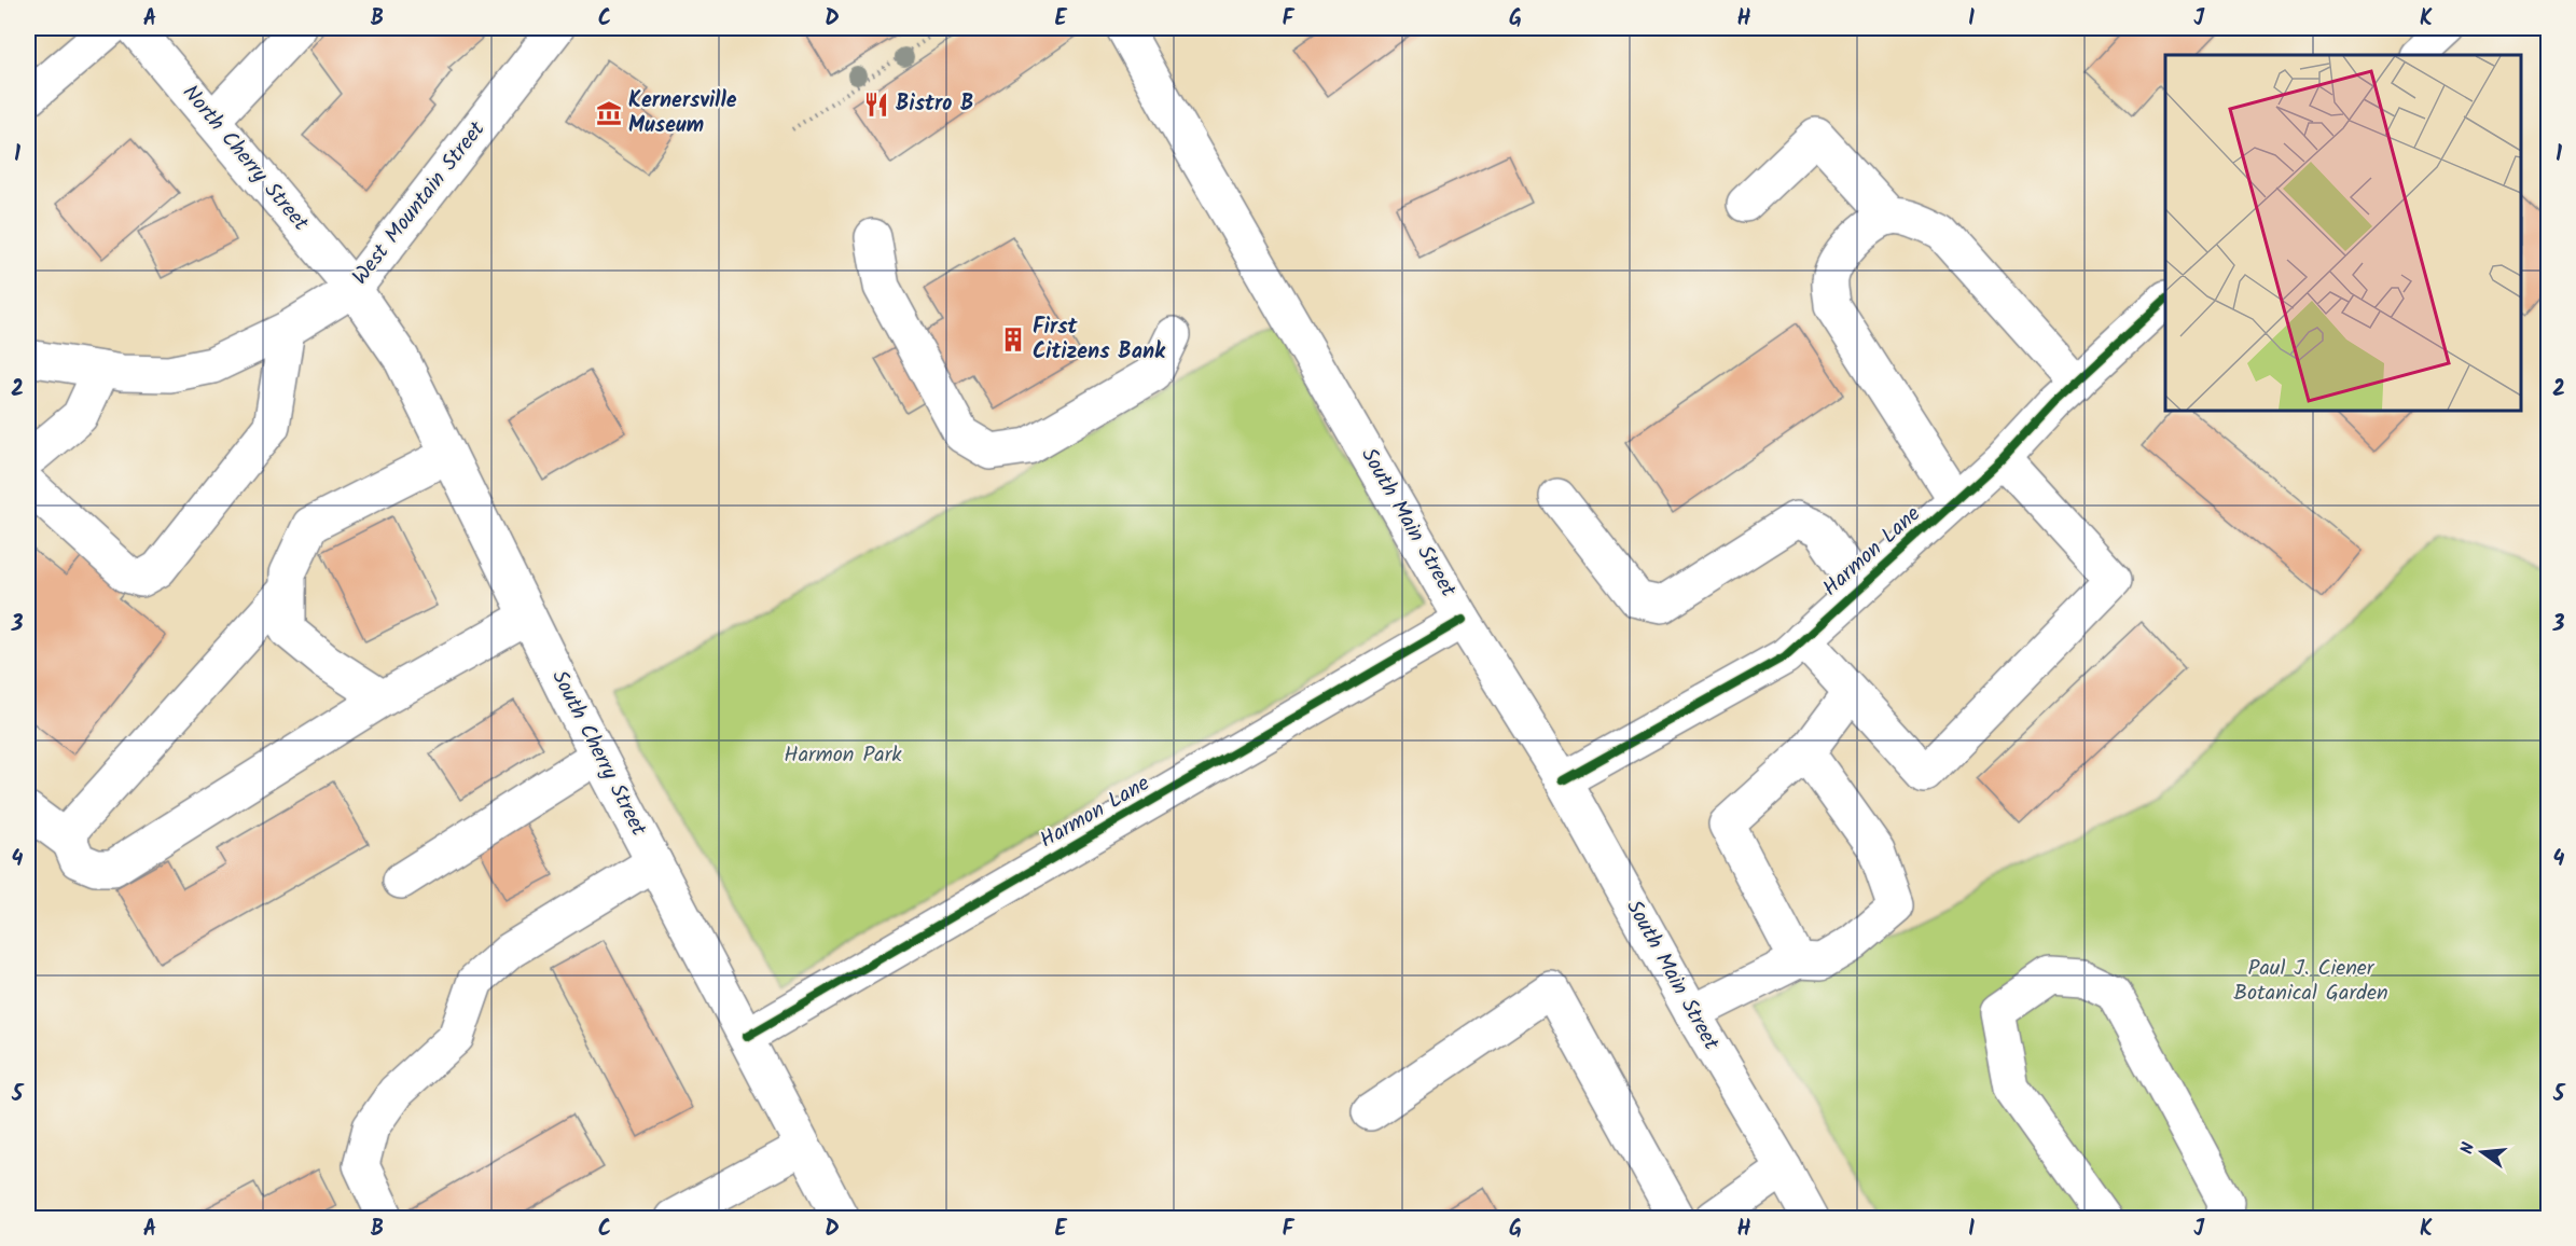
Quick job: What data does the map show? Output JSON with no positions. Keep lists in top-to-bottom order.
{
  "streets": {
    "main road": [
      "North Cherry Street",
      "West Mountain Street",
      "South Main Street",
      "Harmon Lane",
      "South Cherry Street"
    ]
  },
  "crossings": [
    ["North Cherry Street", "West Mountain Street"],
    ["North Cherry Street", "South Cherry Street"],
    ["West Mountain Street", "South Cherry Street"],
    ["South Main Street", "Harmon Lane"],
    ["Harmon Lane", "South Cherry Street"]
  ],
  "parks": ["Harmon Park", "Paul J. Ciener Botanical Garden"],
  "places": {
    "restaurant": ["Bistro B"],
    "museum": ["Kernersville Museum"],
    "building": ["First Citizens Bank"]
  },
  "north": "left",
  "grid": {
    "columns": [
      "A",
      "B",
      "C",
      "D",
      "E",
      "F",
      "G",
      "H",
      "I",
      "J",
      "K"
    ],
    "rows": [
      "1",
      "2",
      "3",
      "4",
      "5"
    ]
  }
}
